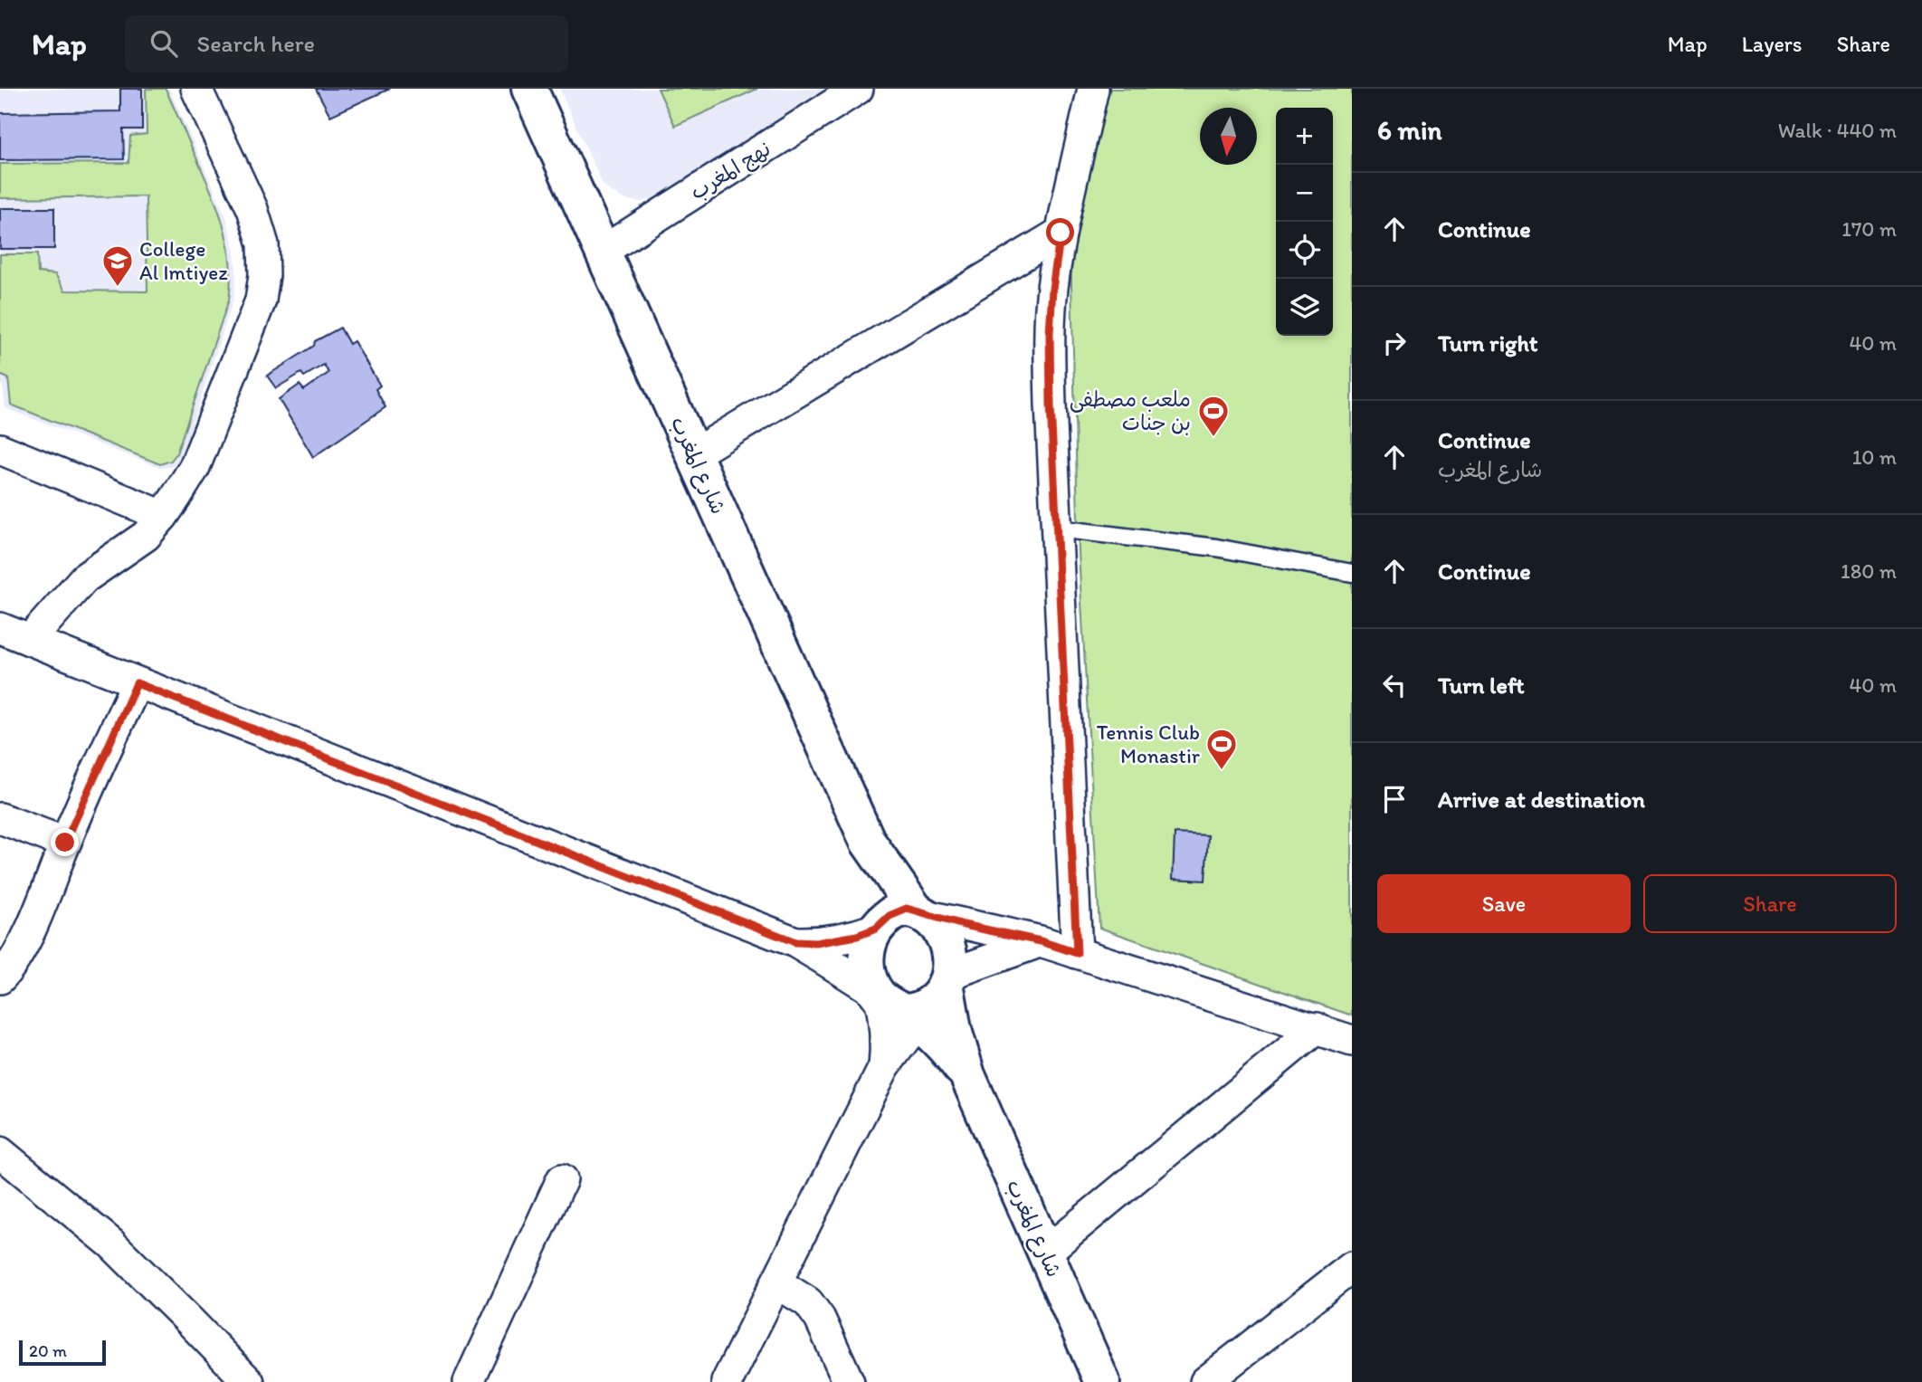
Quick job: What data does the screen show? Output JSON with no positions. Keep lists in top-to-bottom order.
{
  "streets": {
    "main road": ["شارع المغرب"],
    "street": ["نهج المغرب"]
  },
  "crossings": [
    ["نهج المغرب", "شارع المغرب"]
  ],
  "places": {
    "school or university": ["College Al Imtiyez"],
    "sports": ["ملعب مصطفى بن جنات", "Tennis Club Monastir"]
  },
  "scale_bar": "20 m",
  "north": "bottom",
  "page": {
    "header": "Map",
    "search": "Search here",
    "nav": ["Map", "Layers", "Share"],
    "heading": ["6 min", "Walk · 440 m"],
    "map_buttons": ["+", "−"],
    "list": [
      ["Continue", "170 m"],
      ["Turn right", "40 m"],
      ["Continue", "شارع المغرب", "10 m"],
      ["Continue", "180 m"],
      ["Turn left", "40 m"],
      "Arrive at destination"
    ],
    "buttons": ["Save", "Share"],
    "scale": "20 m"
  }
}
